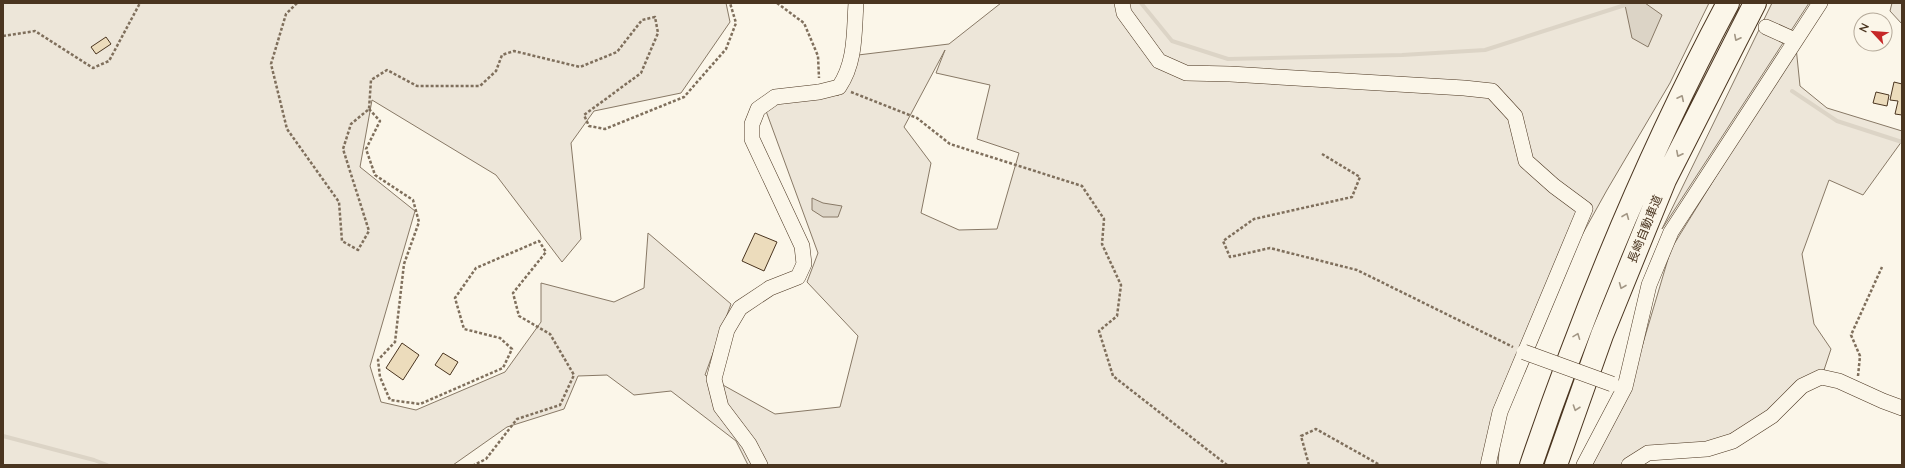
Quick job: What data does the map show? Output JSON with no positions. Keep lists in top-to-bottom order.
{
  "streets": {
    "highway": ["長崎自動車道"]
  },
  "north": "top left"
}
